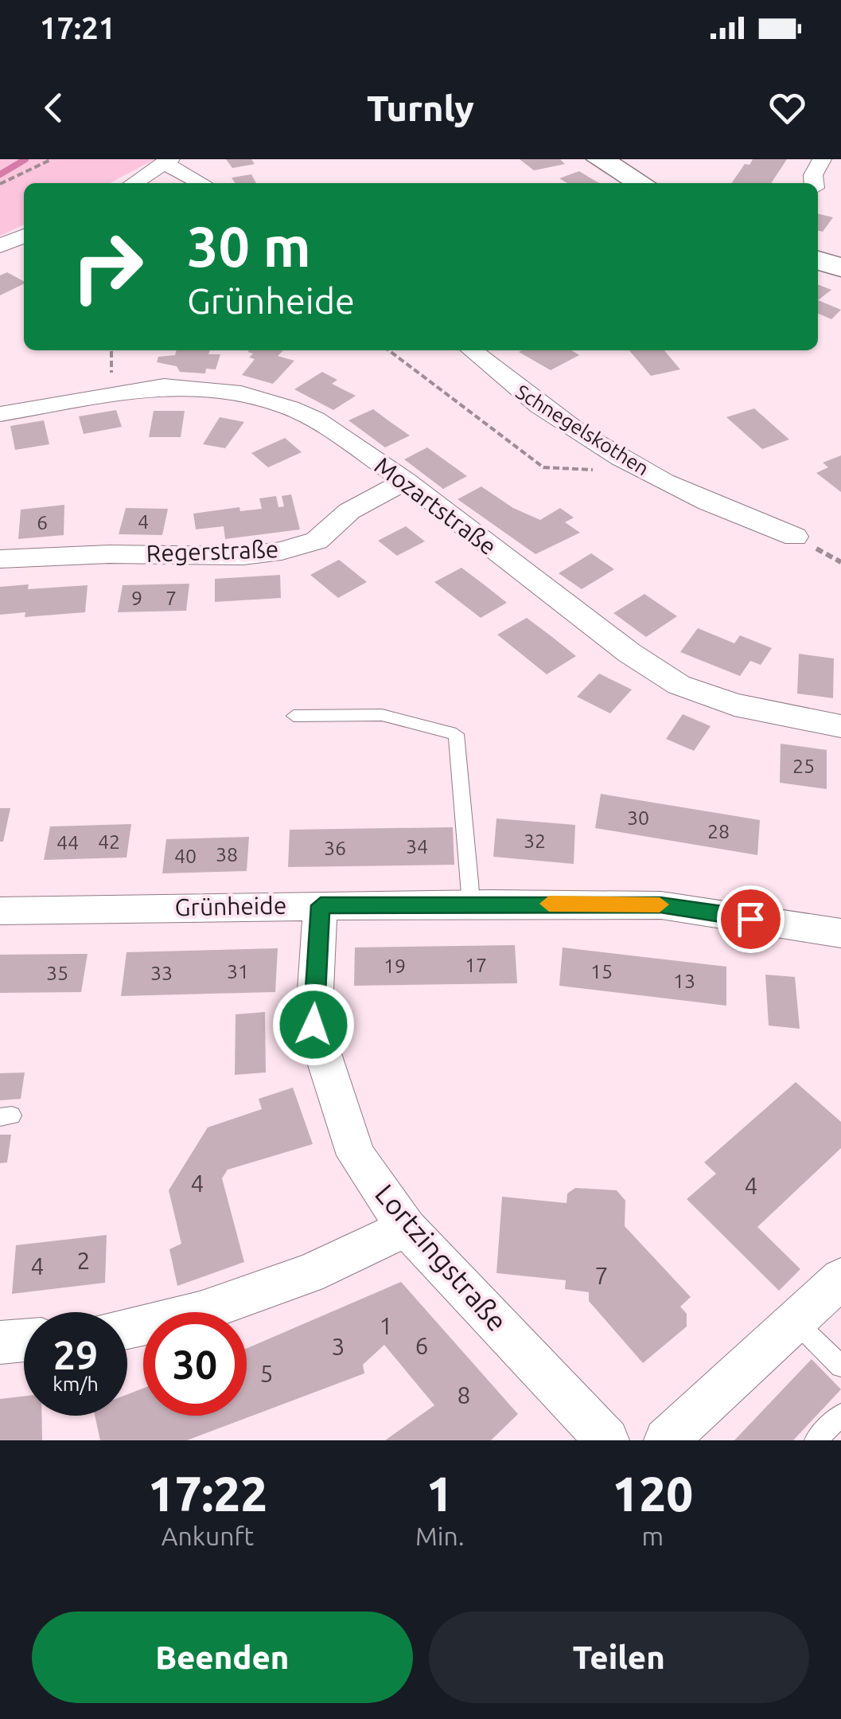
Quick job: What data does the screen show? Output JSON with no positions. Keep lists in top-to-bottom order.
{
  "streets": {
    "street": [
      "Schnegelskothen",
      "Mozartstraße",
      "Regerstraße",
      "Grünheide",
      "Lortzingstraße"
    ]
  },
  "crossings": [
    ["Mozartstraße", "Regerstraße"],
    ["Grünheide", "Lortzingstraße"]
  ],
  "house_numbers": [
    "4",
    "6",
    "9",
    "7",
    "25",
    "30",
    "28",
    "32",
    "42",
    "44",
    "34",
    "36",
    "38",
    "40",
    "17",
    "19",
    "31",
    "15",
    "35",
    "33",
    "13",
    "4",
    "4",
    "2",
    "4",
    "7",
    "1",
    "6",
    "3",
    "5",
    "8"
  ],
  "page": {
    "status": "17:21",
    "header": "Turnly",
    "turn": ["30 m", "Grünheide"],
    "speed": "29 km/h",
    "limit": "30",
    "eta": [
      "17:22",
      "Ankunft",
      "1",
      "Min.",
      "120",
      "m"
    ],
    "buttons": ["Beenden", "Teilen"]
  }
}
